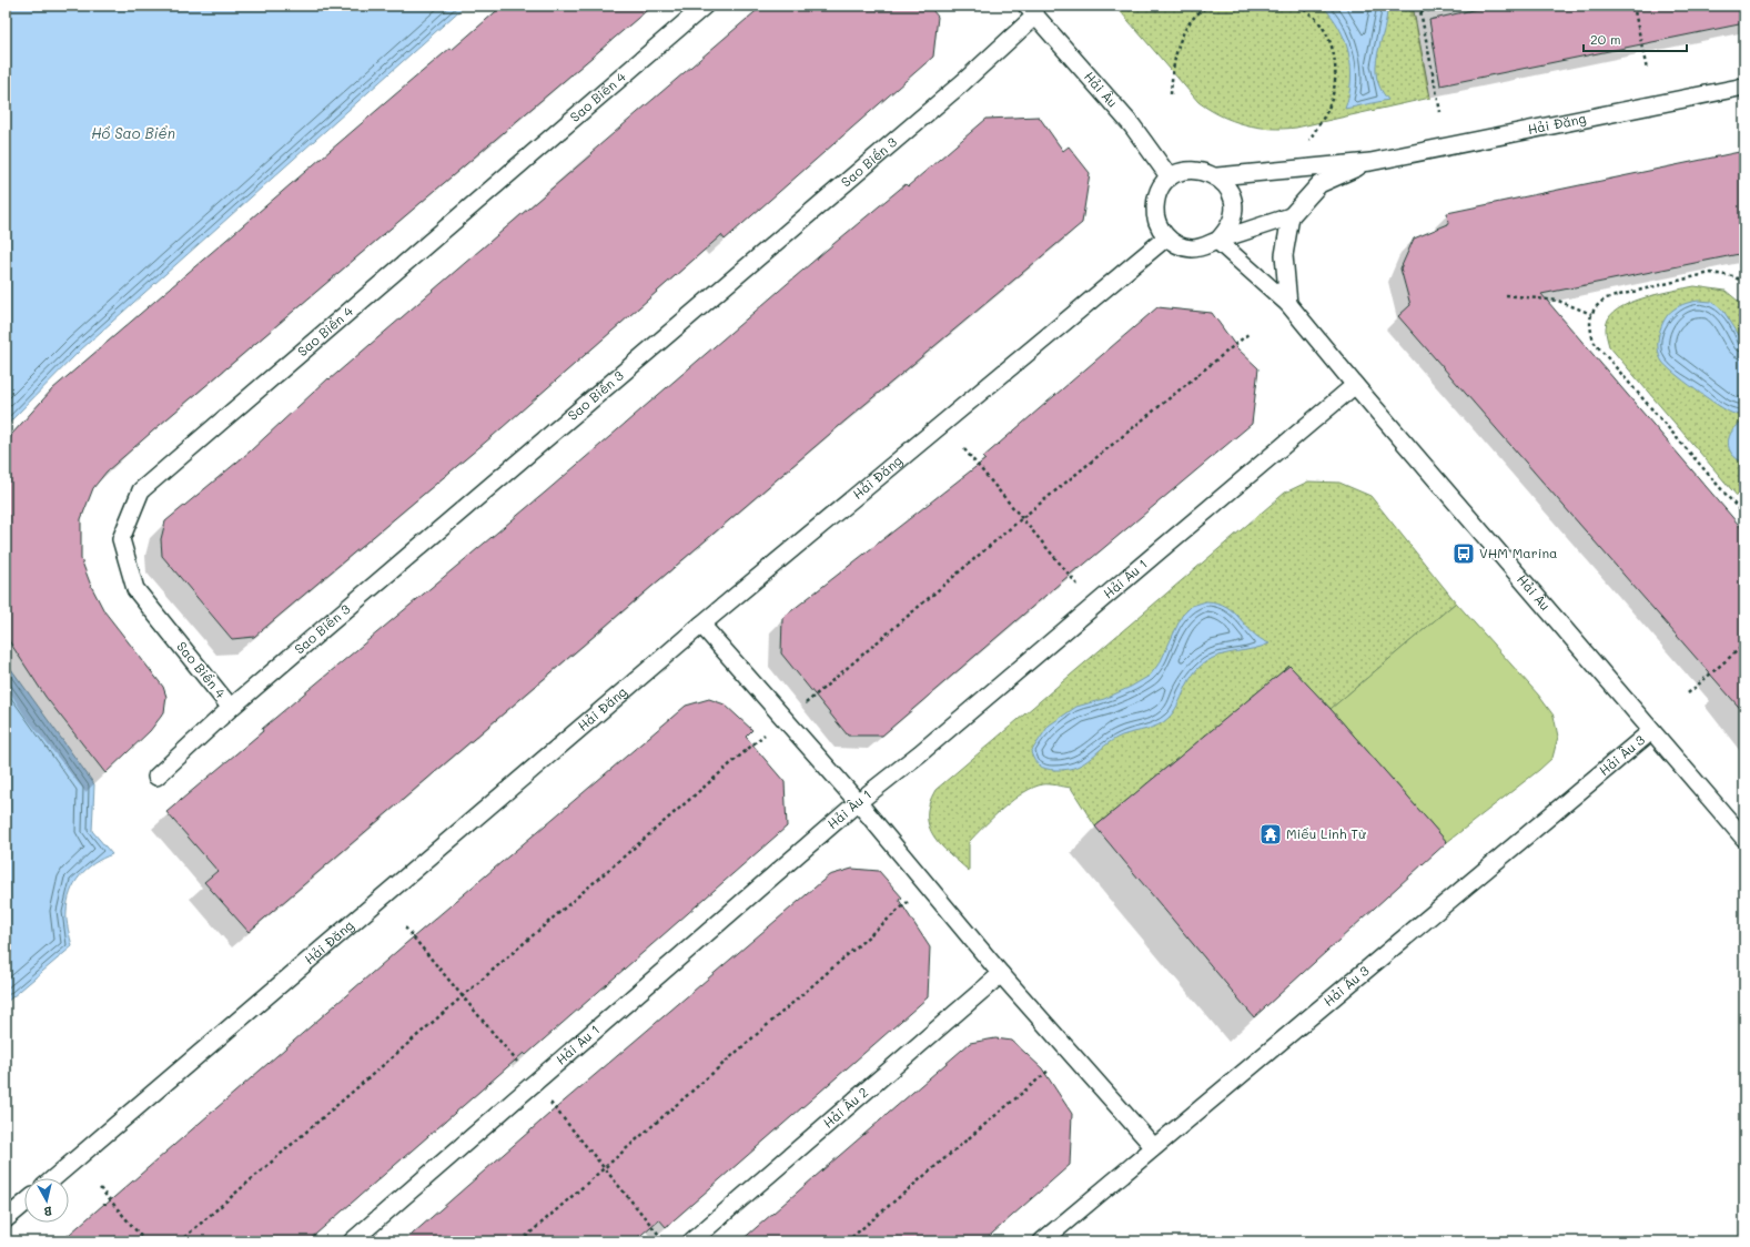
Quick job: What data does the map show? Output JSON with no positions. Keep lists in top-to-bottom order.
{
  "streets": {
    "lane": [
      "Hải Âu",
      "Sao Biển 4",
      "Hải Đăng",
      "Sao Biển 3",
      "Hải Âu 1",
      "Hải Âu 3",
      "Hải Âu 2"
    ]
  },
  "crossings": [
    ["Hải Âu", "Hải Đăng"],
    ["Hải Âu", "Sao Biển 3"],
    ["Hải Âu", "Hải Âu 1"],
    ["Hải Âu", "Hải Âu 3"],
    ["Sao Biển 4", "Sao Biển 3"]
  ],
  "water": ["Hồ Sao Biển"],
  "places": {
    "bus stop": ["VHM Marina"],
    "temple": ["Miếu Linh Từ"]
  },
  "scale_bar": "20 m",
  "north": "bottom"
}
